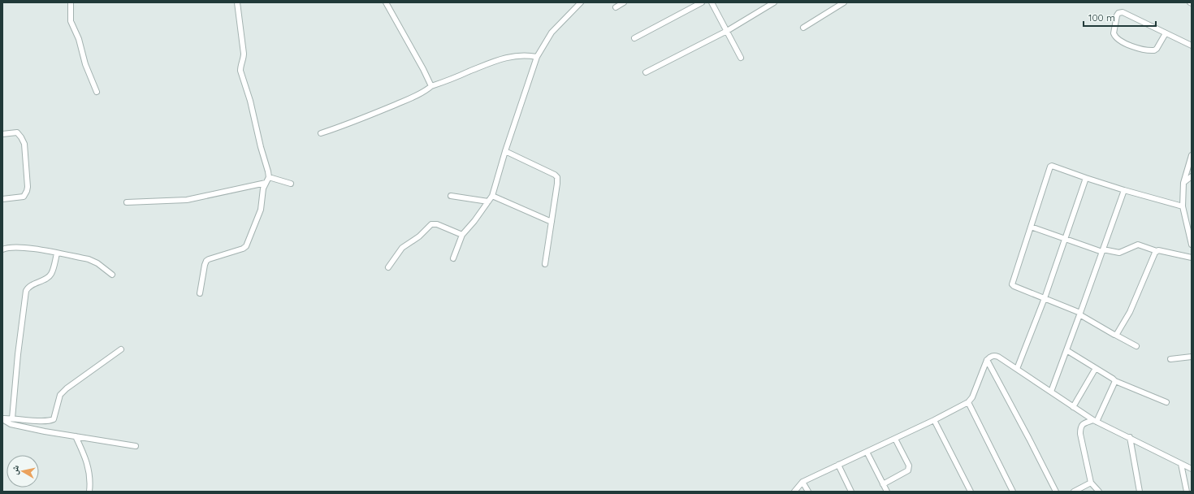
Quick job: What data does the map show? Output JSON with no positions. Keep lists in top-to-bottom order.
{
  "scale_bar": "100 m",
  "north": "left"
}
